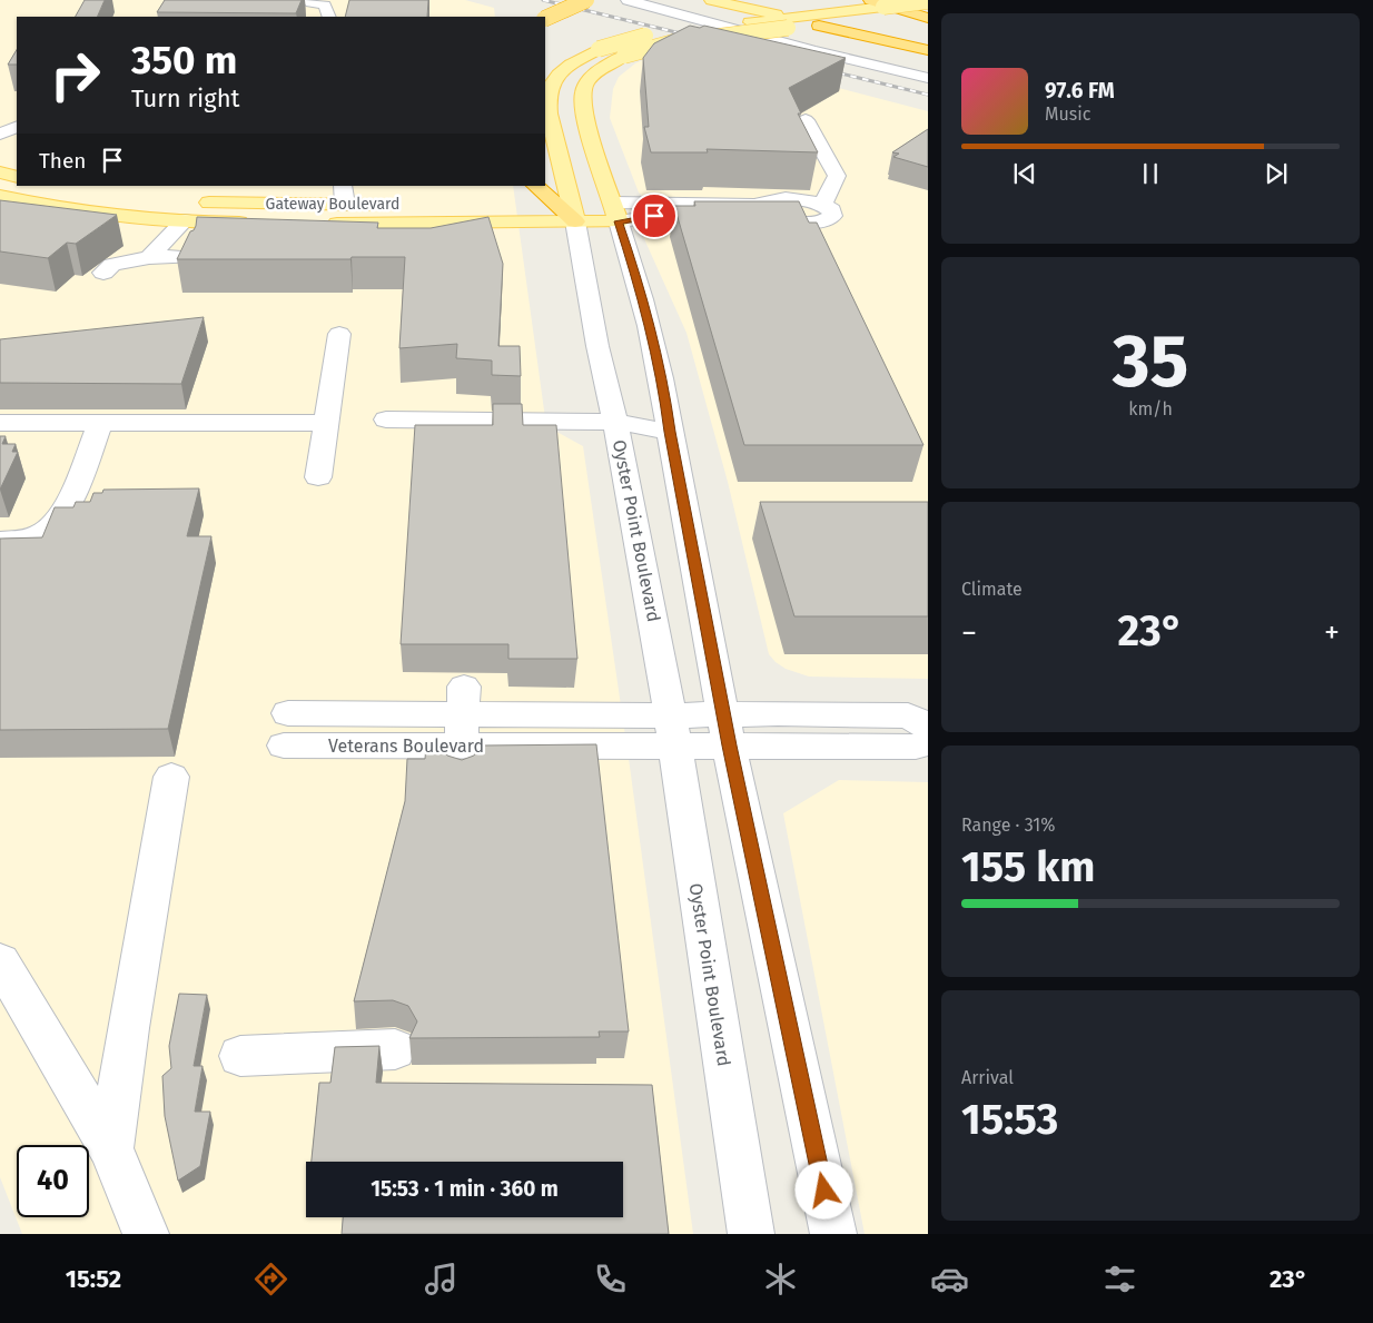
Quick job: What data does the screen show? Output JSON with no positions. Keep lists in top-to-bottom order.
{
  "streets": {
    "main road": ["Gateway Boulevard", "Oyster Point Boulevard"],
    "street": ["Veterans Boulevard"]
  },
  "crossings": [
    ["Gateway Boulevard", "Oyster Point Boulevard"],
    ["Oyster Point Boulevard", "Veterans Boulevard"]
  ],
  "page": {
    "turn": ["350 m", "Turn right"],
    "song": ["97.6 FM", "Music"],
    "then": "Then",
    "tile": [
      ["35", "km/h"],
      "Climate",
      ["Range · 31%", "155 km"],
      ["Arrival", "15:53"]
    ],
    "heat": ["−", "23°", "+"],
    "limit": "40",
    "trip": "15:53 · 1 min · 360 m",
    "tabs": ["15:52", "23°"]
  }
}
